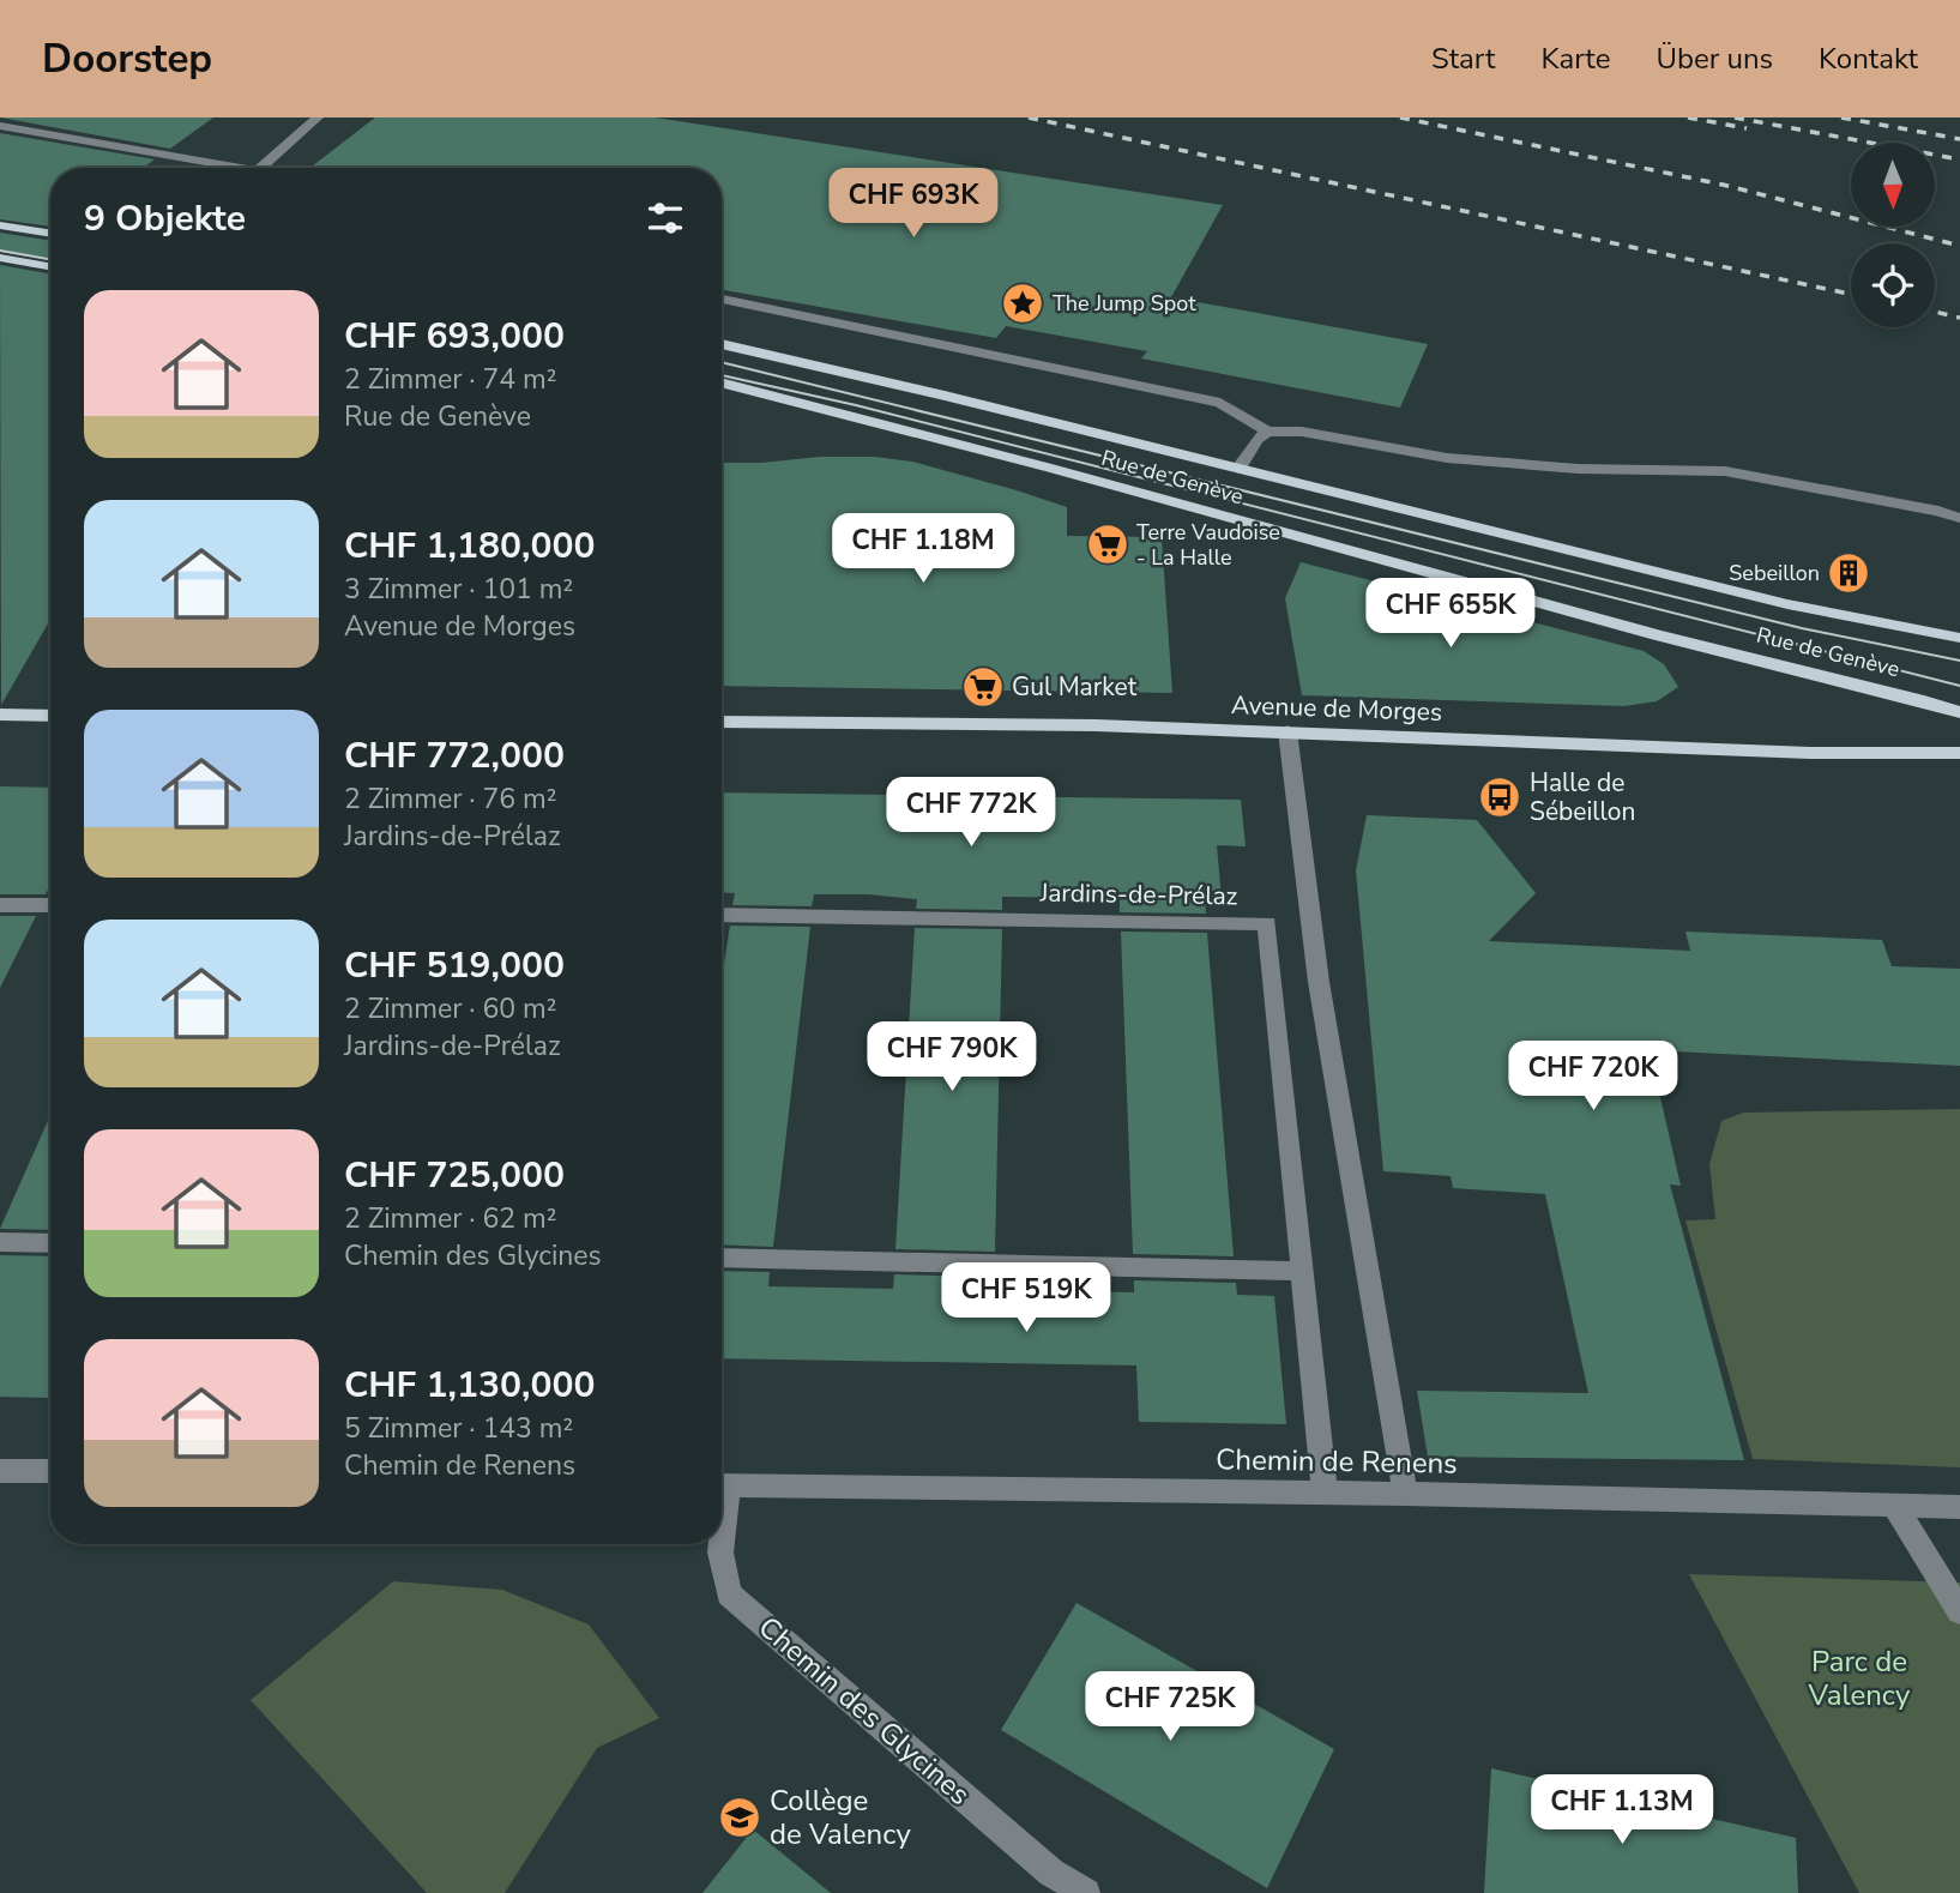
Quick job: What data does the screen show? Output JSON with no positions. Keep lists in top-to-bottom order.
{
  "streets": {
    "main road": ["Rue de Genève", "Avenue de Morges"],
    "street": ["Jardins-de-Prélaz", "Chemin de Renens", "Chemin des Glycines"]
  },
  "crossings": [
    ["Jardins-de-Prélaz", "Chemin de Renens"]
  ],
  "parks": ["Parc de Valency"],
  "places": {
    "place": ["The Jump Spot"],
    "supermarket": ["Terre Vaudoise - La Halle", "Gul Market"],
    "building": ["Sebeillon"],
    "bus stop": ["Halle de Sébeillon"],
    "school or university": ["Collège de Valency"]
  },
  "north": "bottom",
  "page": {
    "header": "Doorstep",
    "nav": [
      "Start",
      "Karte",
      "Über uns",
      "Kontakt"
    ],
    "price": [
      "CHF 693K",
      "CHF 1.18M",
      "CHF 655K",
      "CHF 772K",
      "CHF 790K",
      "CHF 720K",
      "CHF 519K",
      "CHF 725K",
      "CHF 1.13M"
    ],
    "heading": "9 Objekte",
    "list": [
      {
        "name": "CHF 693,000",
        "note": "2 Zimmer · 74 m² · Rue de Genève"
      },
      {
        "name": "CHF 1,180,000",
        "note": "3 Zimmer · 101 m² · Avenue de Morges"
      },
      {
        "name": "CHF 772,000",
        "note": "2 Zimmer · 76 m² · Jardins-de-Prélaz"
      },
      {
        "name": "CHF 519,000",
        "note": "2 Zimmer · 60 m² · Jardins-de-Prélaz"
      },
      {
        "name": "CHF 725,000",
        "note": "2 Zimmer · 62 m² · Chemin des Glycines"
      },
      {
        "name": "CHF 1,130,000",
        "note": "5 Zimmer · 143 m² · Chemin de Renens"
      }
    ]
  }
}
